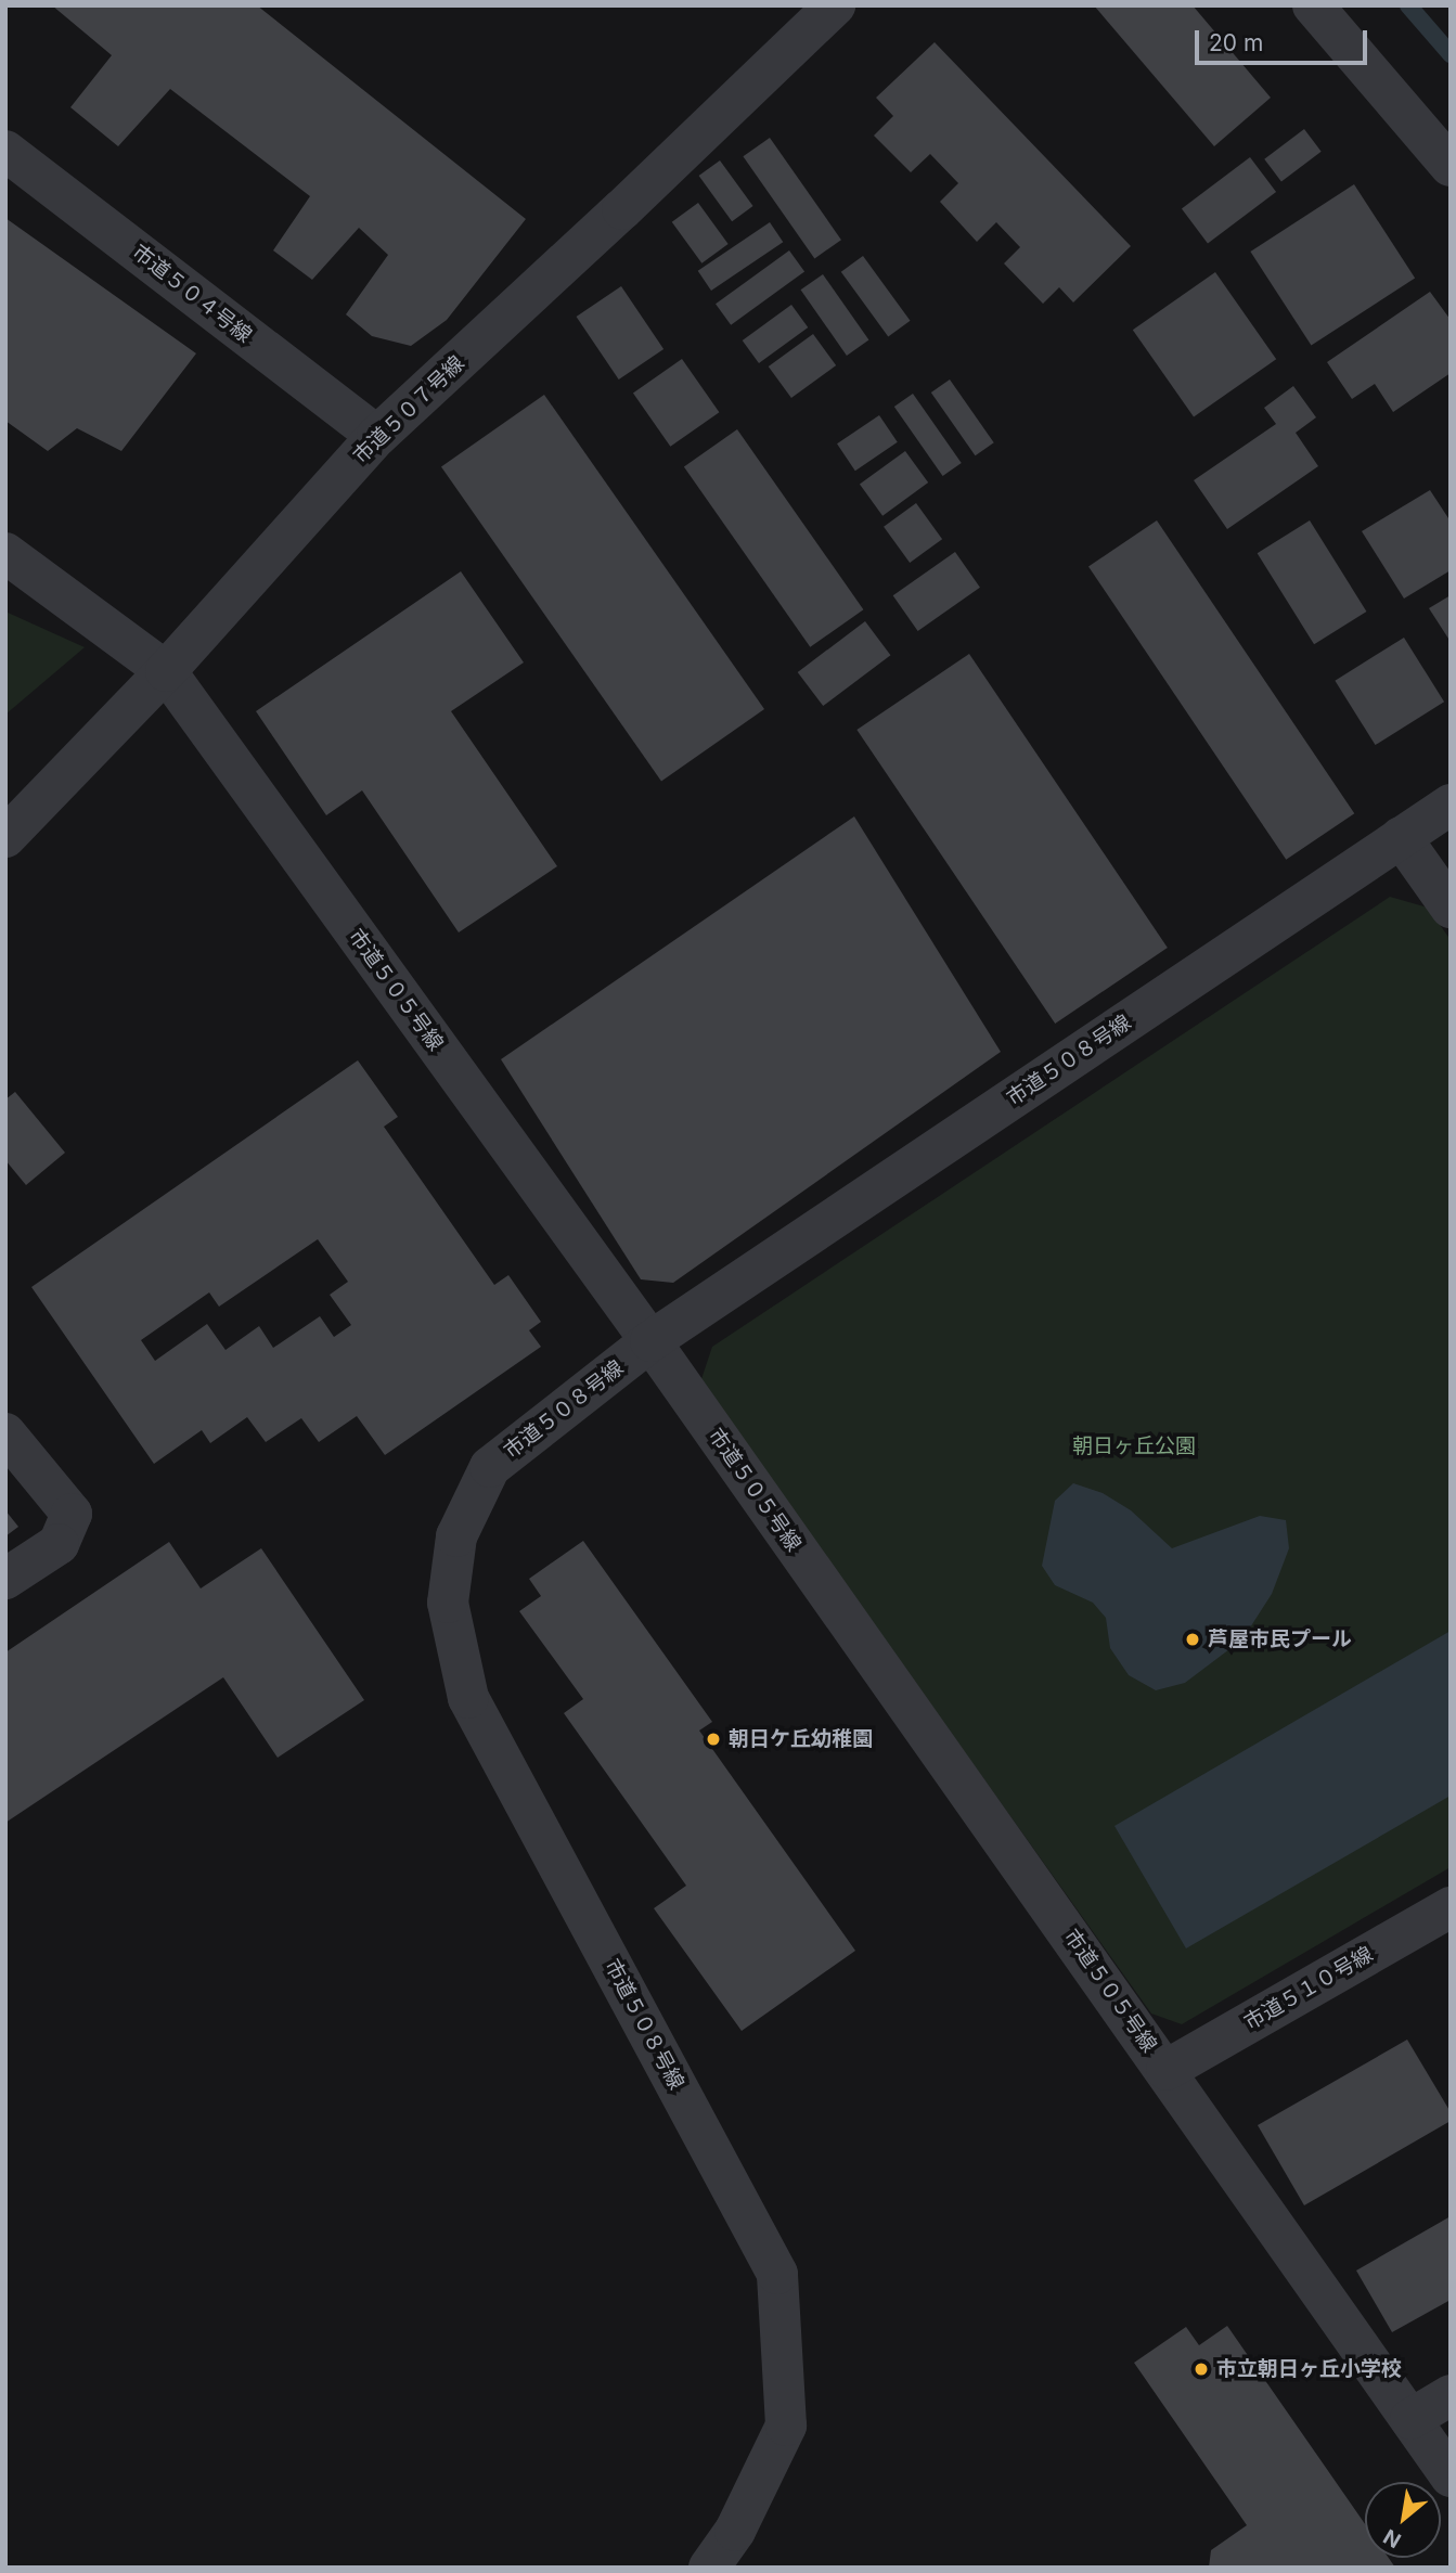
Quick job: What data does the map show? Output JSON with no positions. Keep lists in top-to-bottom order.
{
  "streets": {
    "street": [
      "市道５０４号線",
      "市道５０７号線",
      "市道５０５号線",
      "市道５０８号線",
      "市道５１０号線"
    ]
  },
  "crossings": [
    ["市道５０４号線", "市道５０７号線"],
    ["市道５０７号線", "市道５０５号線"],
    ["市道５０５号線", "市道５０８号線"],
    ["市道５０５号線", "市道５１０号線"]
  ],
  "parks": ["朝日ヶ丘公園"],
  "places": ["芦屋市民プール", "朝日ケ丘幼稚園", "市立朝日ヶ丘小学校"],
  "scale_bar": "20 m",
  "north": "bottom left"
}
